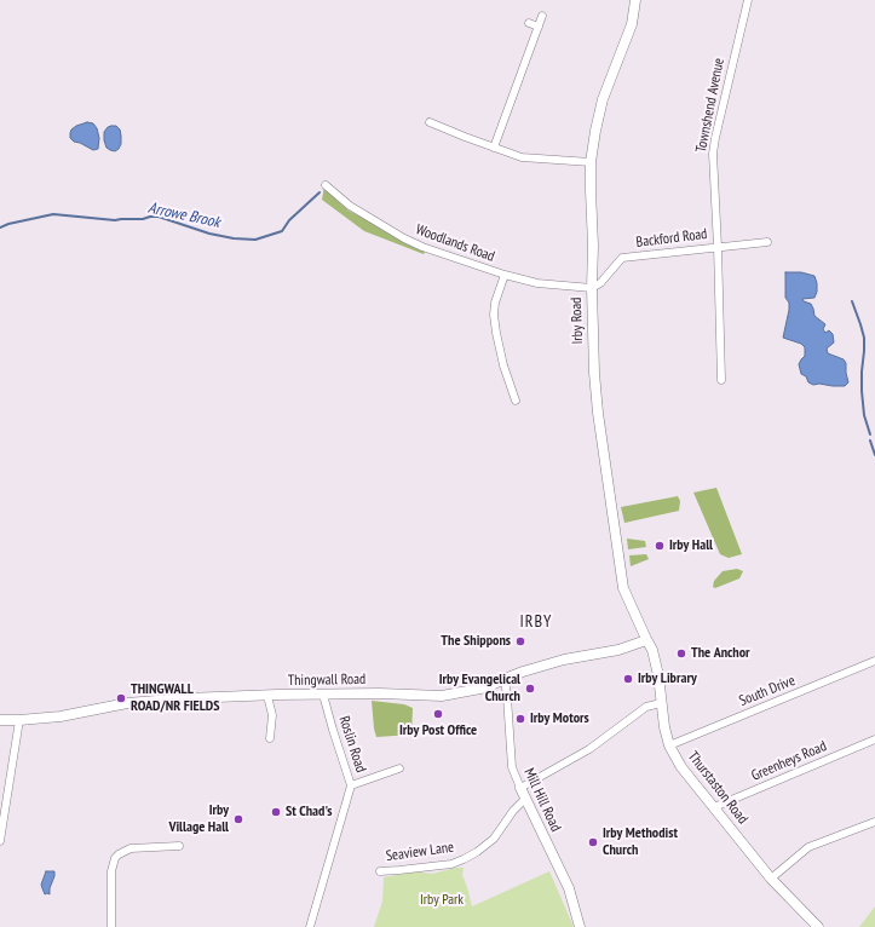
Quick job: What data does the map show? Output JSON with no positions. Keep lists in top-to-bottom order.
{
  "streets": {
    "street": [
      "Townshend Avenue",
      "Backford Road",
      "Woodlands Road",
      "Irby Road",
      "Thingwall Road",
      "South Drive",
      "Roslin Road",
      "Greenheys Road",
      "Thurstaston Road",
      "Mill Hill Road",
      "Seaview Lane"
    ]
  },
  "crossings": [
    ["Townshend Avenue", "Backford Road"],
    ["Backford Road", "Woodlands Road"],
    ["Backford Road", "Irby Road"],
    ["Woodlands Road", "Irby Road"],
    ["Irby Road", "Thingwall Road"],
    ["Irby Road", "Thurstaston Road"],
    ["Thingwall Road", "Roslin Road"],
    ["Thingwall Road", "Thurstaston Road"],
    ["Thingwall Road", "Mill Hill Road"],
    ["South Drive", "Thurstaston Road"],
    ["Greenheys Road", "Thurstaston Road"],
    ["Mill Hill Road", "Seaview Lane"]
  ],
  "districts": ["IRBY"],
  "water": ["Arrowe Brook"],
  "parks": ["Irby Park"],
  "places": [
    "Irby Hall",
    "The Shippons",
    "The Anchor",
    "Irby Library",
    "Irby Evangelical Church",
    "THINGWALL ROAD/NR FIELDS",
    "Irby Post Office",
    "Irby Motors",
    "St Chad's",
    "Irby Village Hall",
    "Irby Methodist Church"
  ]
}
